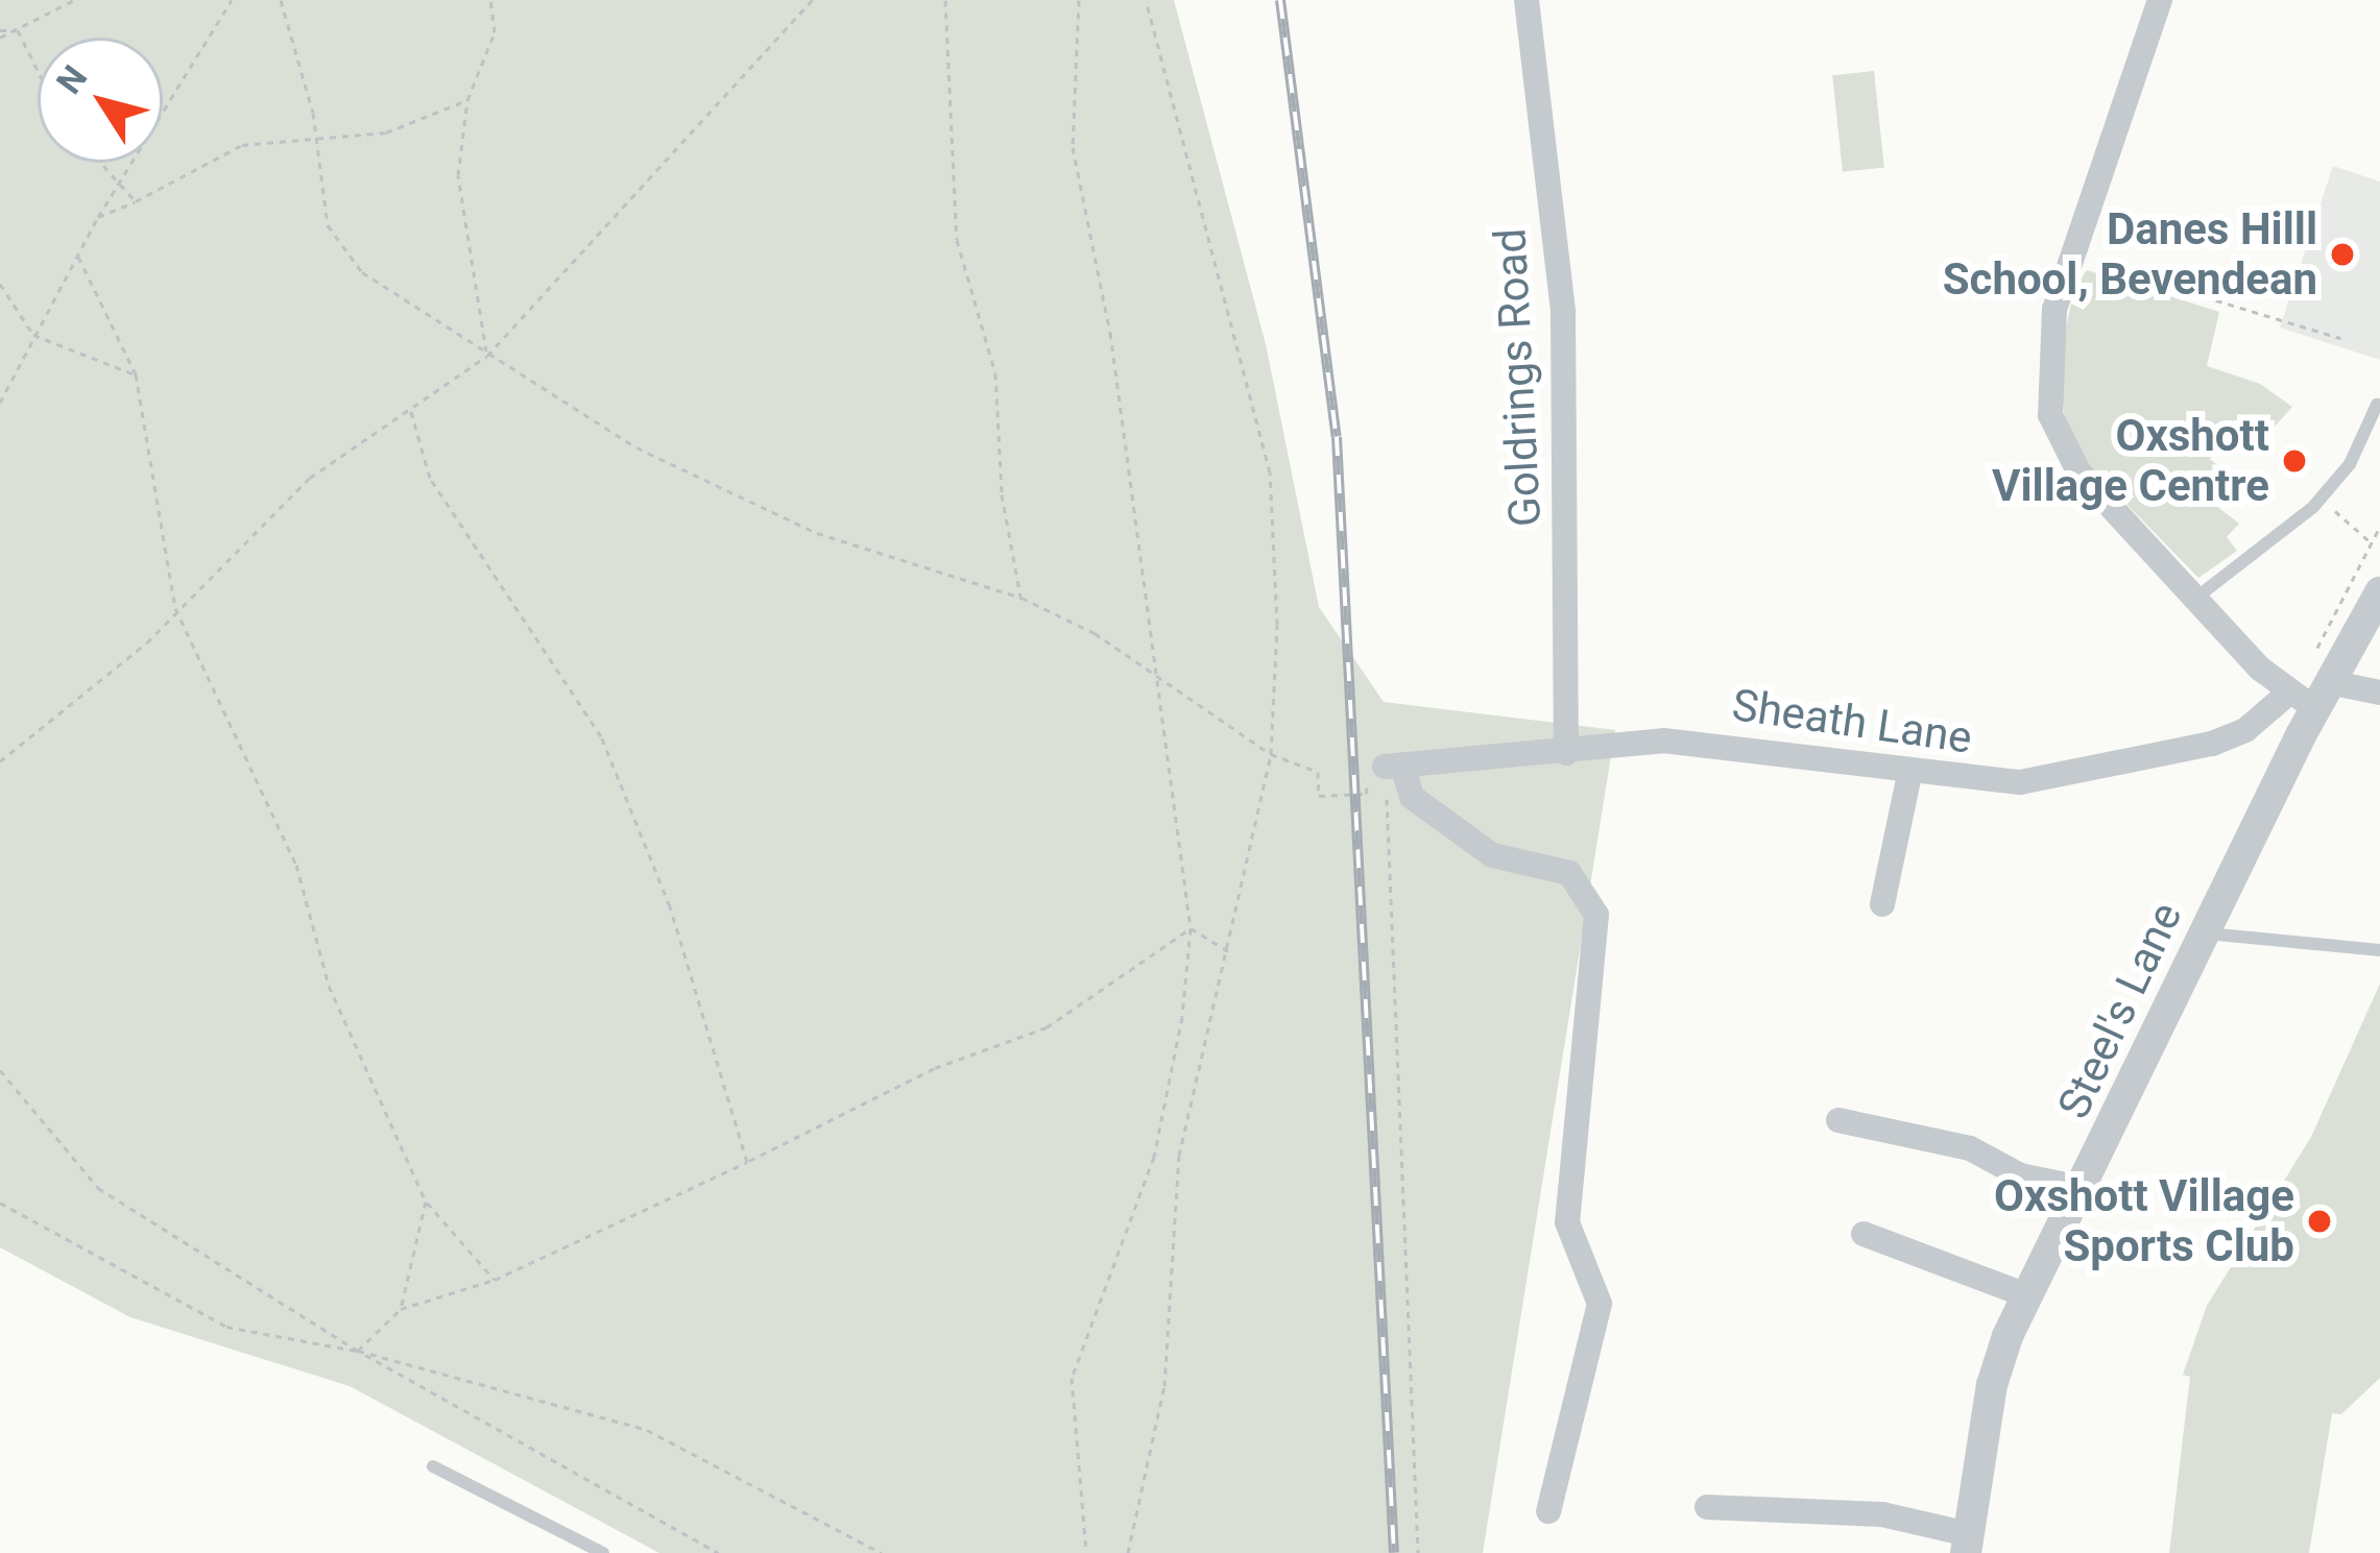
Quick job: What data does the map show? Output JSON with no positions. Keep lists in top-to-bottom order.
{
  "streets": {
    "street": ["Goldrings Road", "Sheath Lane", "Steel's Lane"]
  },
  "crossings": [
    ["Goldrings Road", "Sheath Lane"],
    ["Sheath Lane", "Steel's Lane"]
  ],
  "places": ["Danes Hilll School, Bevendean", "Oxshott Village Centre", "Oxshott Village Sports Club"],
  "north": "top left"
}
